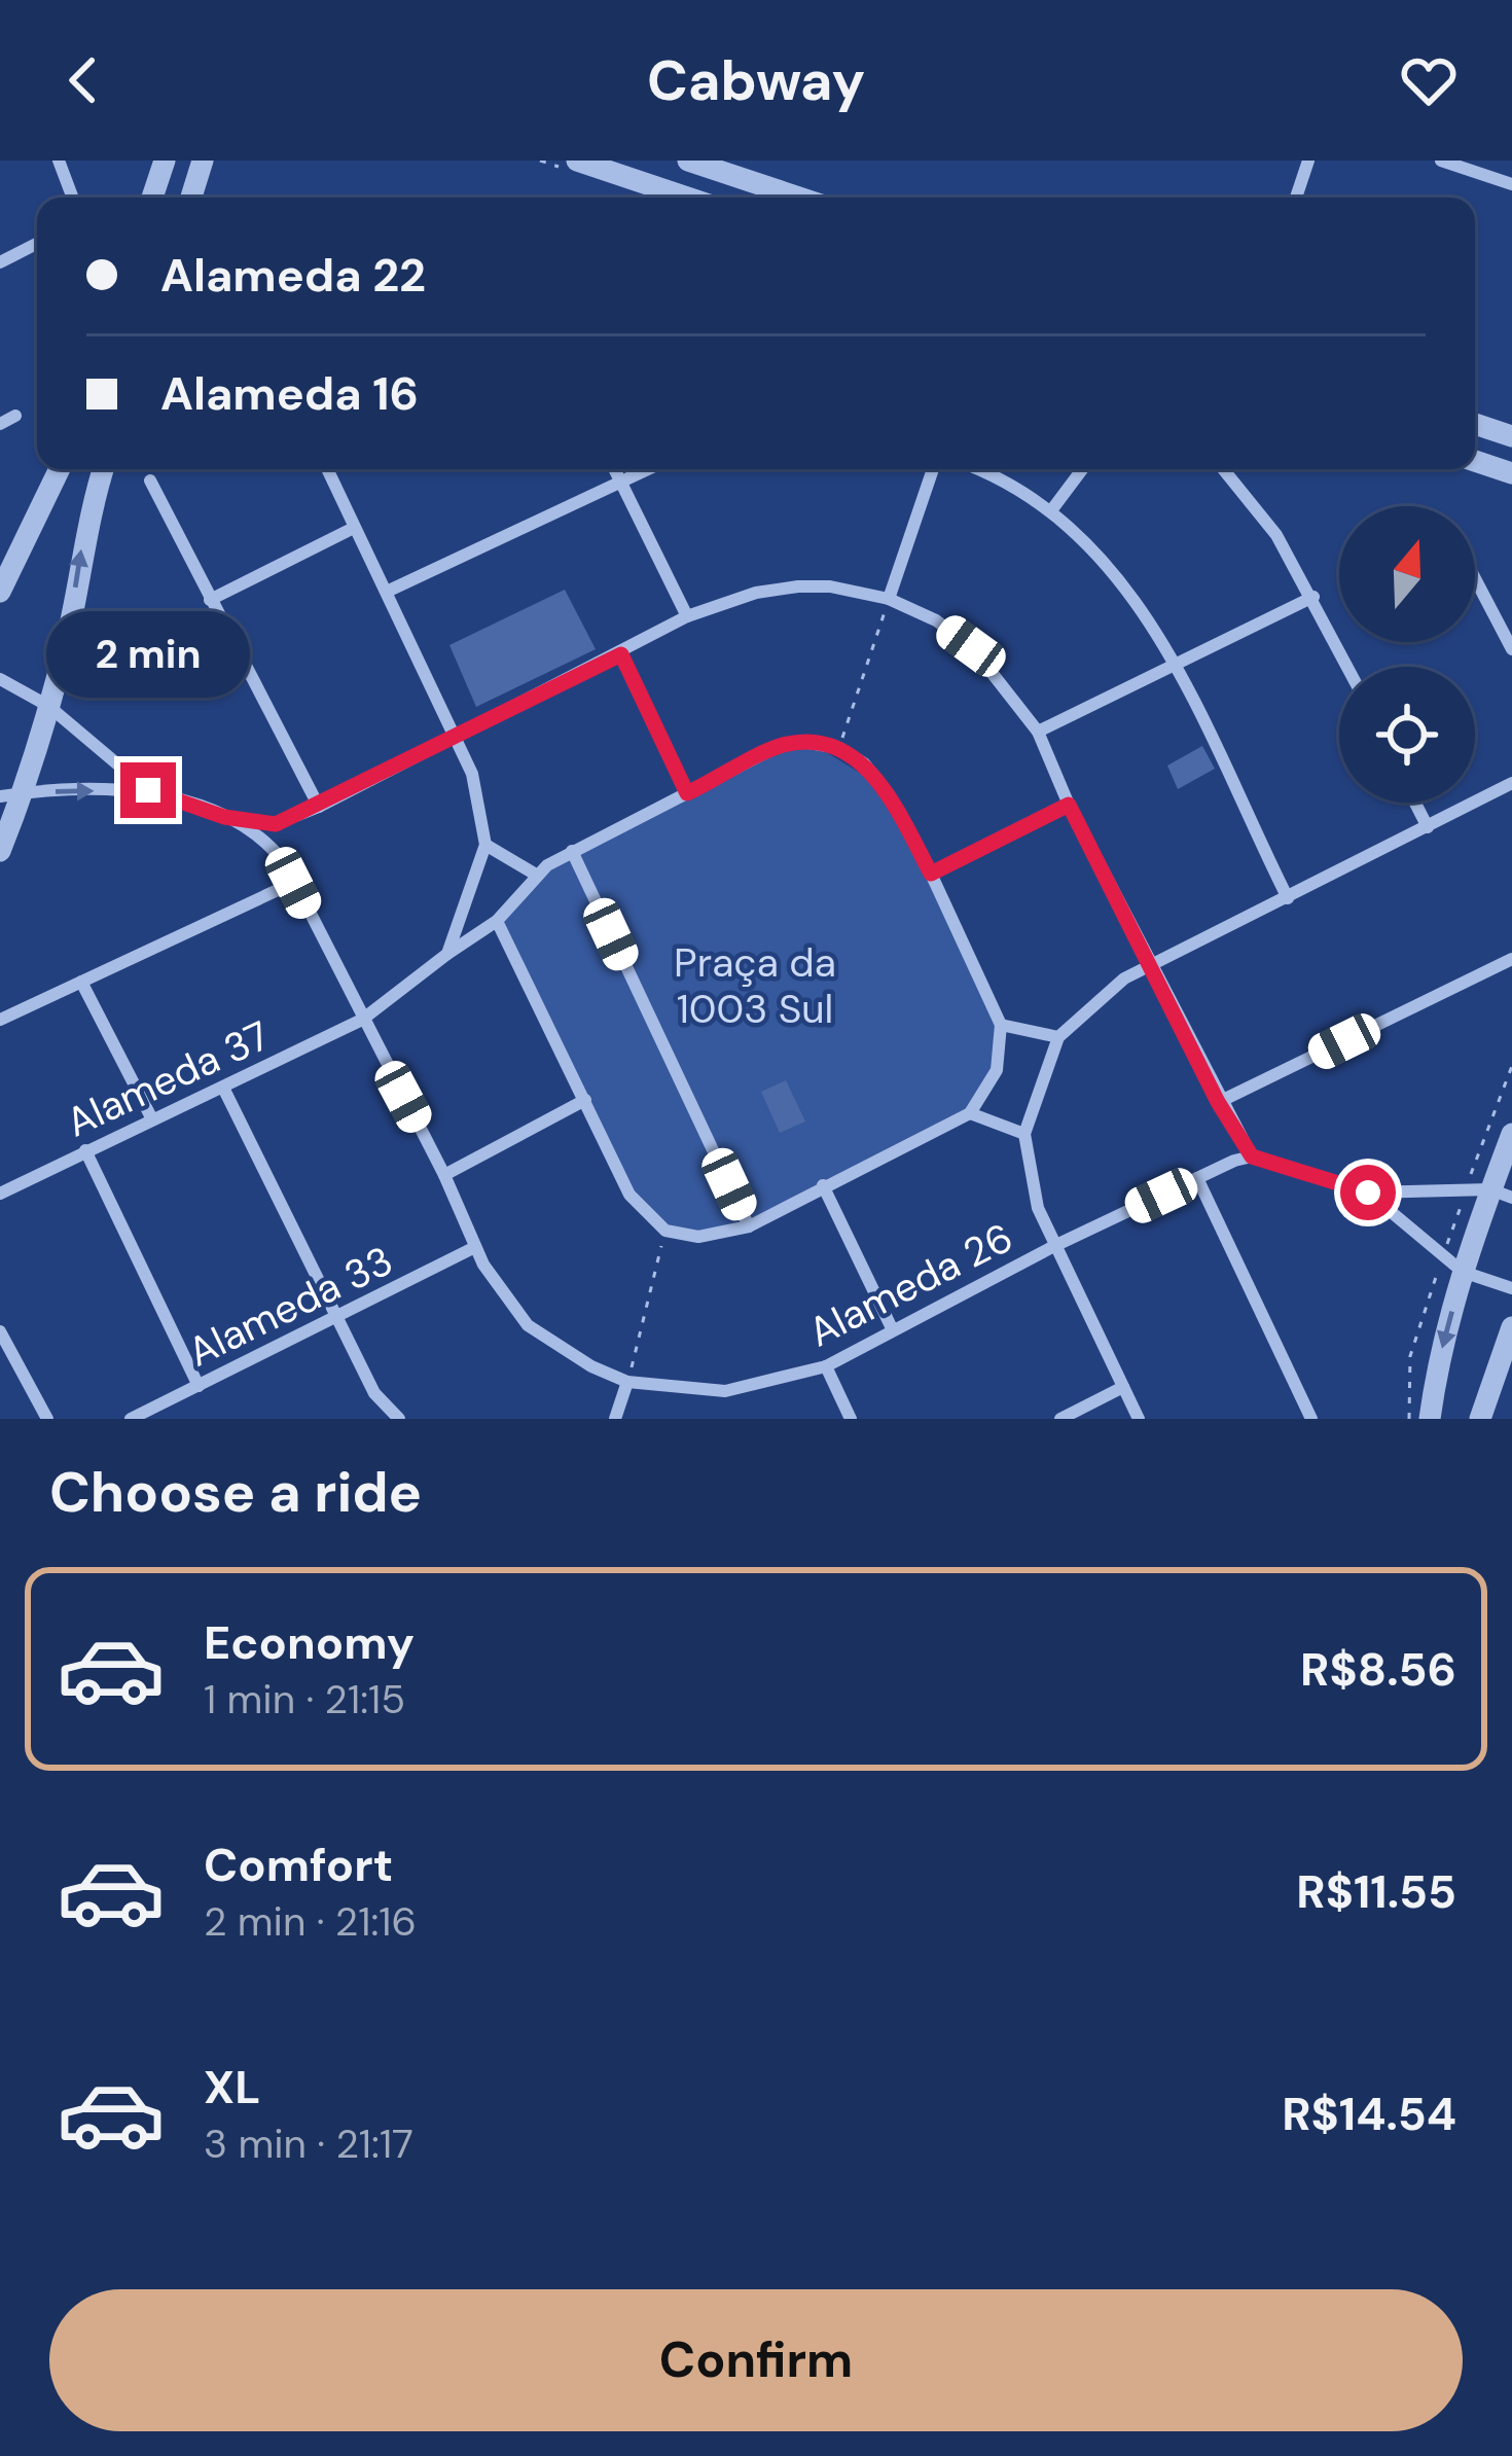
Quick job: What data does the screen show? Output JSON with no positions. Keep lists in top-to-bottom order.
{
  "streets": {
    "street": ["Alameda 37", "Alameda 26", "Alameda 33"]
  },
  "crossings": [
    ["Alameda 37", "Alameda 26"],
    ["Alameda 26", "Alameda 33"]
  ],
  "parks": ["Praça da 1003 Sul"],
  "north": "top",
  "page": {
    "header": "Cabway",
    "banner": ["Alameda 22", "Alameda 16"],
    "bubble": "2 min",
    "heading": "Choose a ride",
    "list": [
      {
        "name": "Economy",
        "note": "1 min · 21:15",
        "value": "R$8.56"
      },
      {
        "name": "Comfort",
        "note": "2 min · 21:16",
        "value": "R$11.55"
      },
      {
        "name": "XL",
        "note": "3 min · 21:17",
        "value": "R$14.54"
      }
    ],
    "buttons": "Confirm"
  }
}
